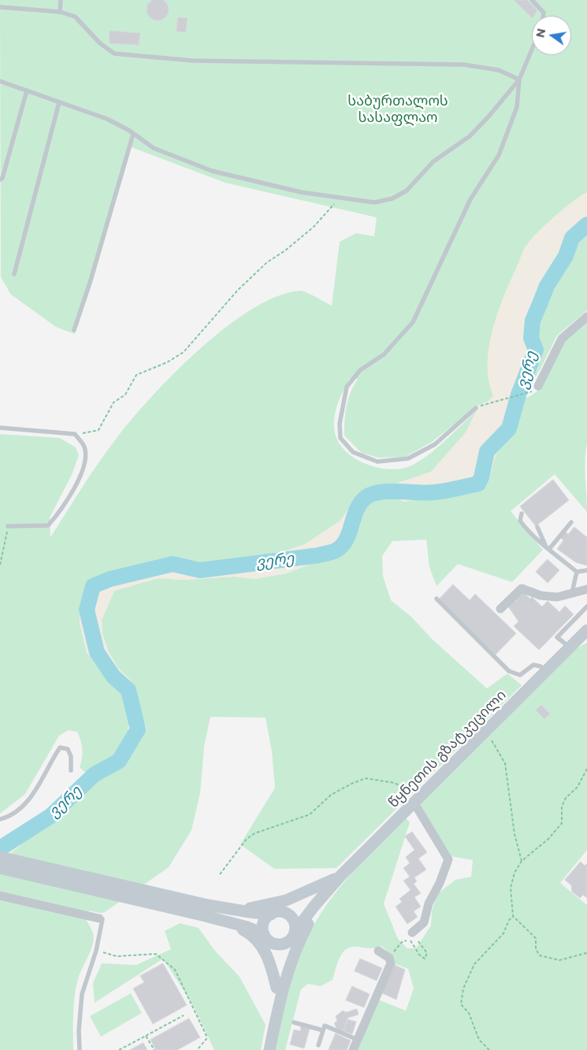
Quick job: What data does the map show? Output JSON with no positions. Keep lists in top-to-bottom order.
{
  "streets": {
    "main road": ["წყნეთის გზატკეცილი"]
  },
  "water": ["ვერე"],
  "parks": ["საბურთალოს სასაფლაო"],
  "north": "left"
}
